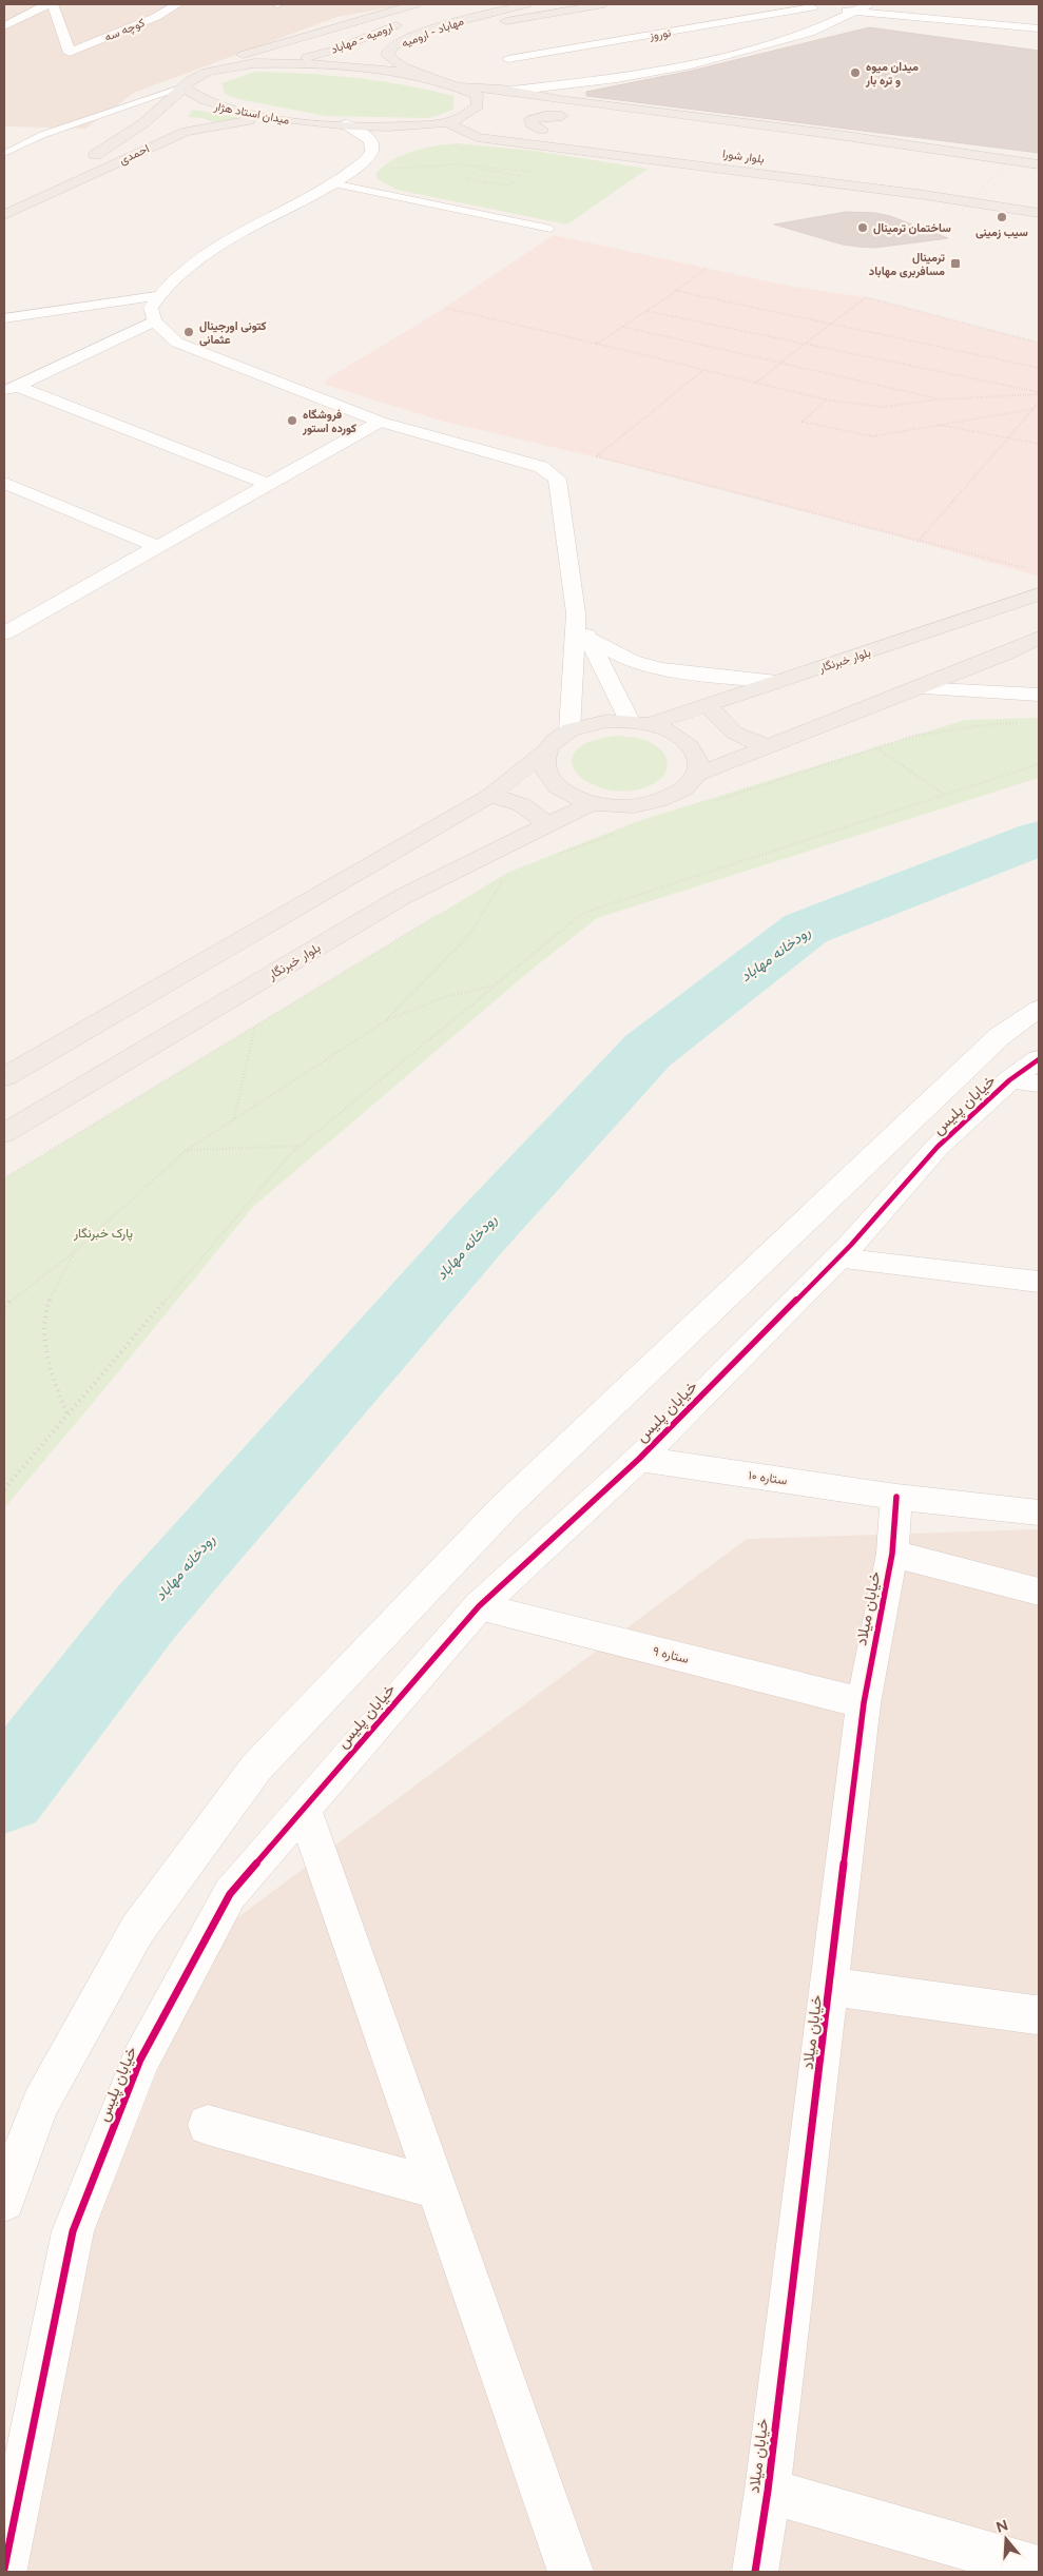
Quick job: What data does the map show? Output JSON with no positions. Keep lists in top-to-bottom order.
{
  "streets": {
    "main road": [
      "مهاباد - ارومیه",
      "ارومیه - مهاباد",
      "میدان استاد هژار",
      "احمدی",
      "بلوار خبرنگار"
    ],
    "street": [
      "کوچه سه",
      "نوروز",
      "خیابان پلیس",
      "ستاره ۱۰",
      "خیابان میلاد",
      "ستاره ۹"
    ]
  },
  "crossings": [
    ["میدان استاد هژار", "احمدی"],
    ["خیابان پلیس", "ستاره ۱۰"],
    ["خیابان پلیس", "ستاره ۹"],
    ["ستاره ۱۰", "خیابان میلاد"],
    ["خیابان میلاد", "ستاره ۹"]
  ],
  "water": ["رودخانه مهاباد"],
  "parks": ["پارک خبرنگار"],
  "places": {
    "other": [
      "میدان میوه و تره بار",
      "سیب زمینی",
      "ساختمان ترمینال",
      "کتونی اورجینال عثمانی",
      "فروشگاه کورده استور"
    ],
    "transit": ["ترمینال مسافربری مهاباد"]
  },
  "north": "top"
}
